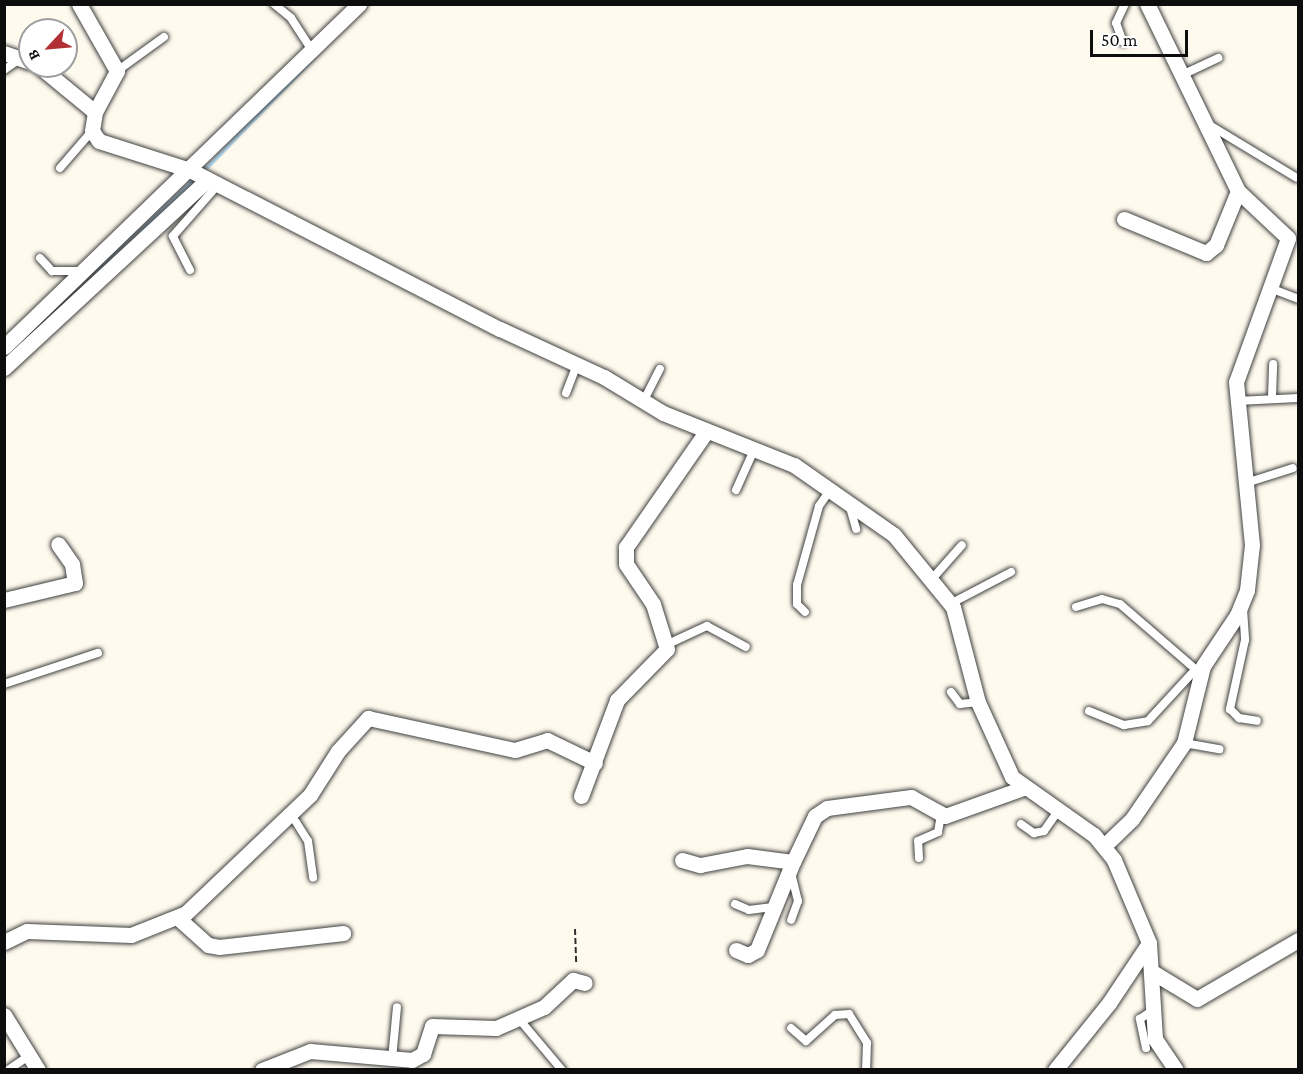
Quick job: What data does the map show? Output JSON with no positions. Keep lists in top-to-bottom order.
{
  "scale_bar": "50 m",
  "north": "bottom left"
}
